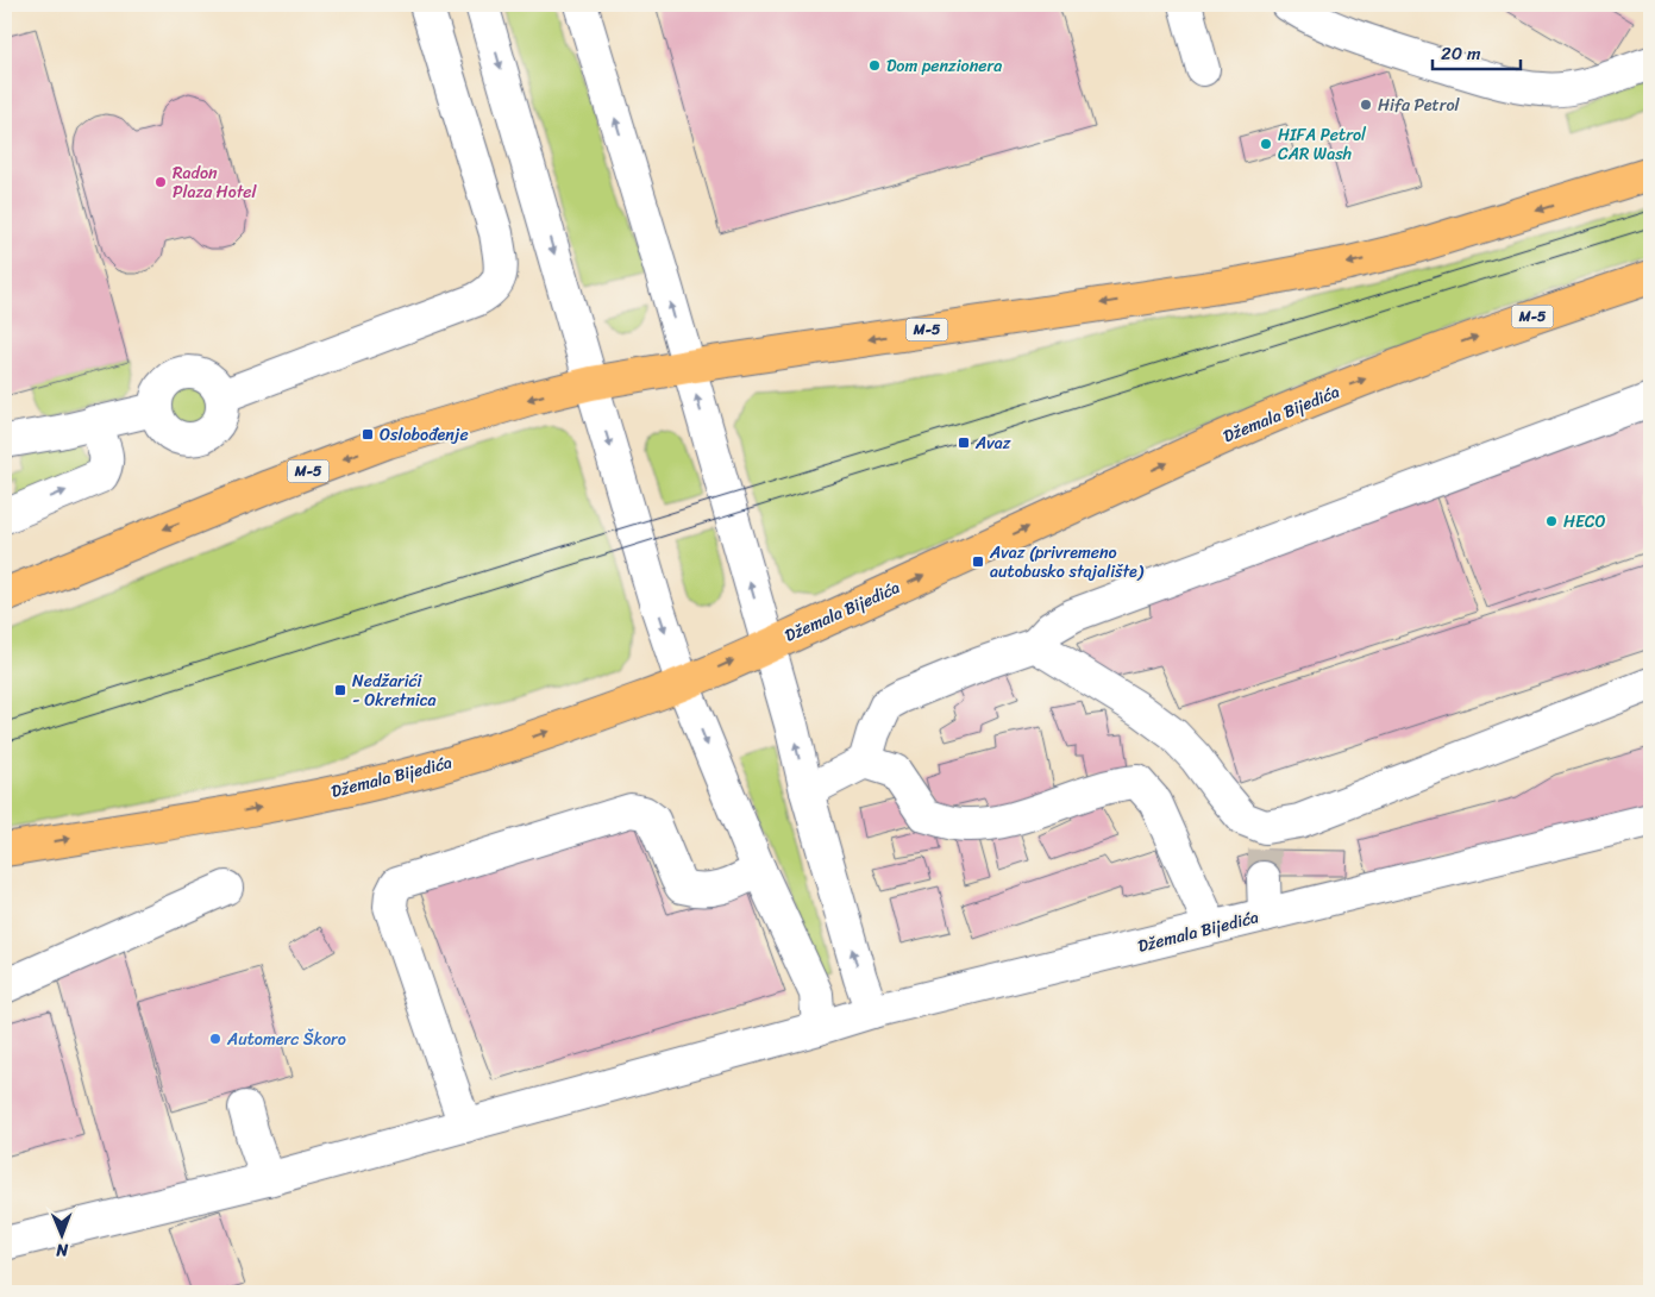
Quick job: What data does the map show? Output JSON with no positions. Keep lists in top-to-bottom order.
{
  "streets": {
    "main road": ["M-5", "Džemala Bijedića"]
  },
  "places": {
    "other": [
      "Dom penzionera",
      "Hifa Petrol",
      "HIFA Petrol CAR Wash",
      "Radon Plaza Hotel",
      "HECO",
      "Automerc Škoro"
    ],
    "transit": [
      "Oslobođenje",
      "Avaz",
      "Avaz (privremeno autobusko stajalište)",
      "Nedžarići - Okretnica"
    ]
  },
  "scale_bar": "20 m",
  "north": "bottom"
}
